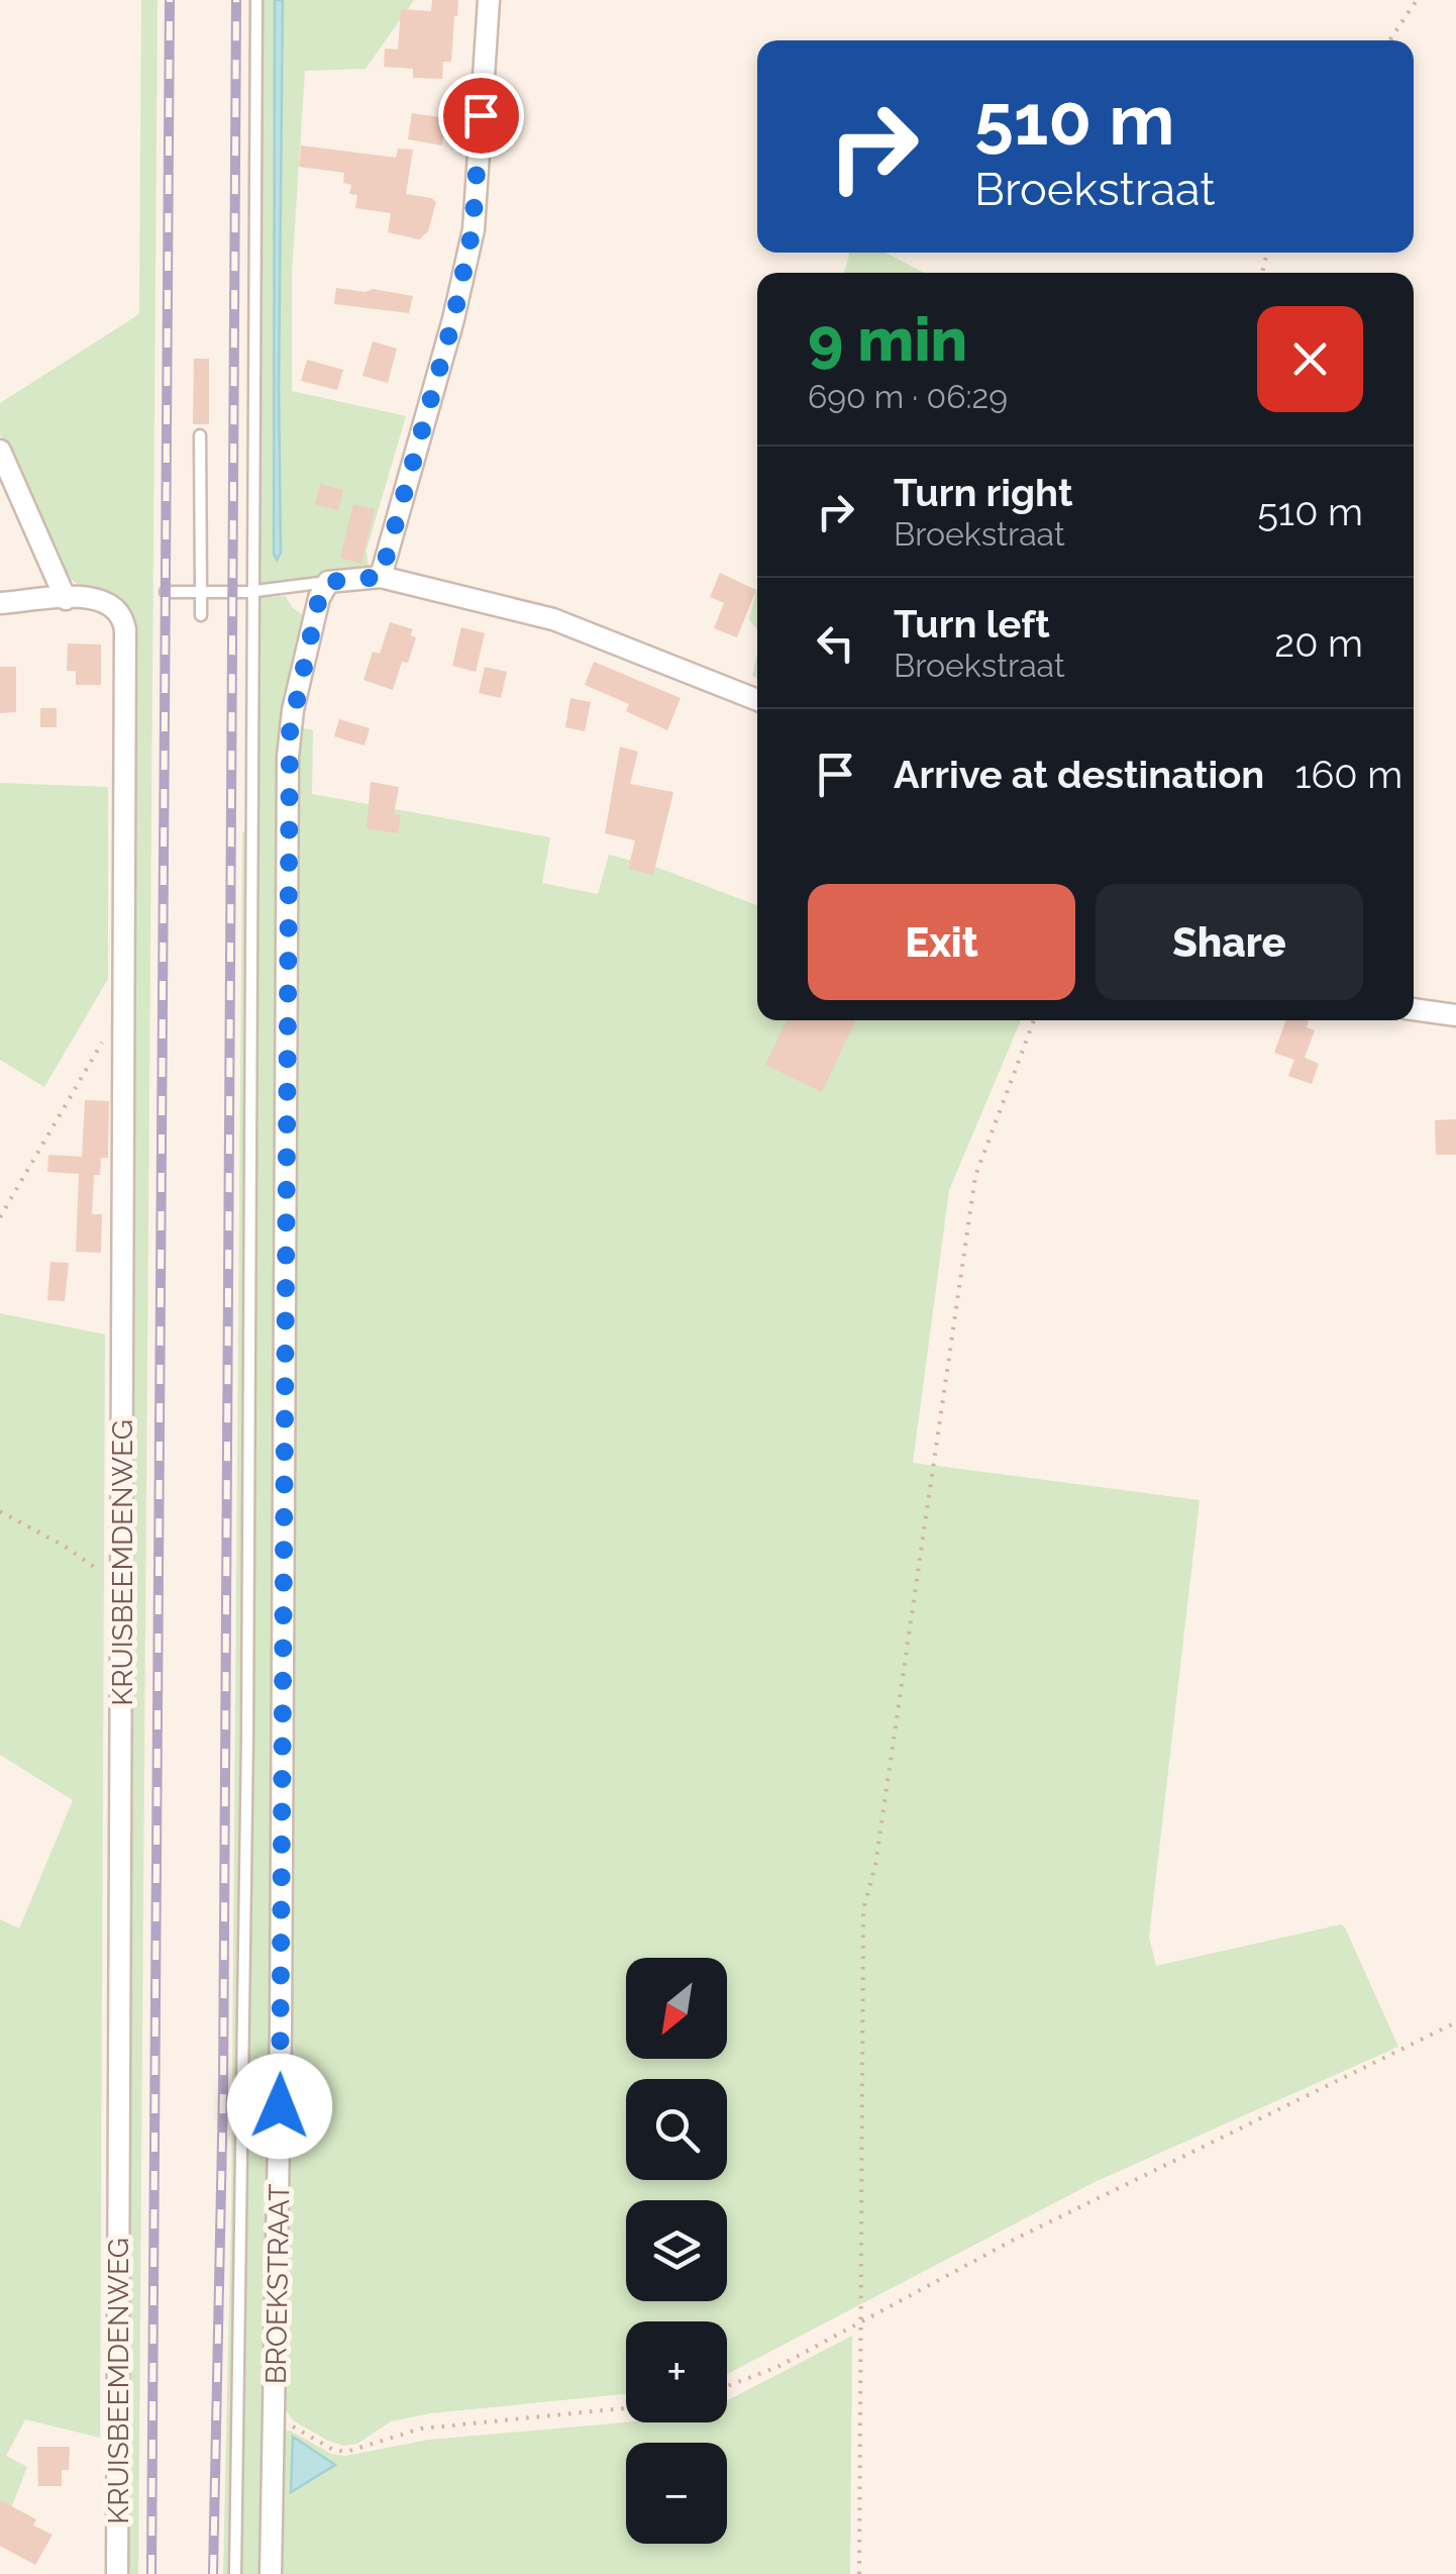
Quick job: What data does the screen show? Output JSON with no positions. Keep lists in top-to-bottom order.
{
  "streets": {
    "street": ["KRUISBEEMDENWEG", "BROEKSTRAAT"]
  },
  "north": "bottom left",
  "page": {
    "turn": ["510 m", "Broekstraat"],
    "heading": ["9 min", "690 m · 06:29"],
    "list": [
      {
        "name": "Turn right",
        "note": "Broekstraat",
        "value": "510 m"
      },
      {
        "name": "Turn left",
        "note": "Broekstraat",
        "value": "20 m"
      },
      {
        "name": "Arrive at destination",
        "value": "160 m"
      }
    ],
    "buttons": ["Exit", "Share"],
    "map_buttons": ["+", "−"]
  }
}
